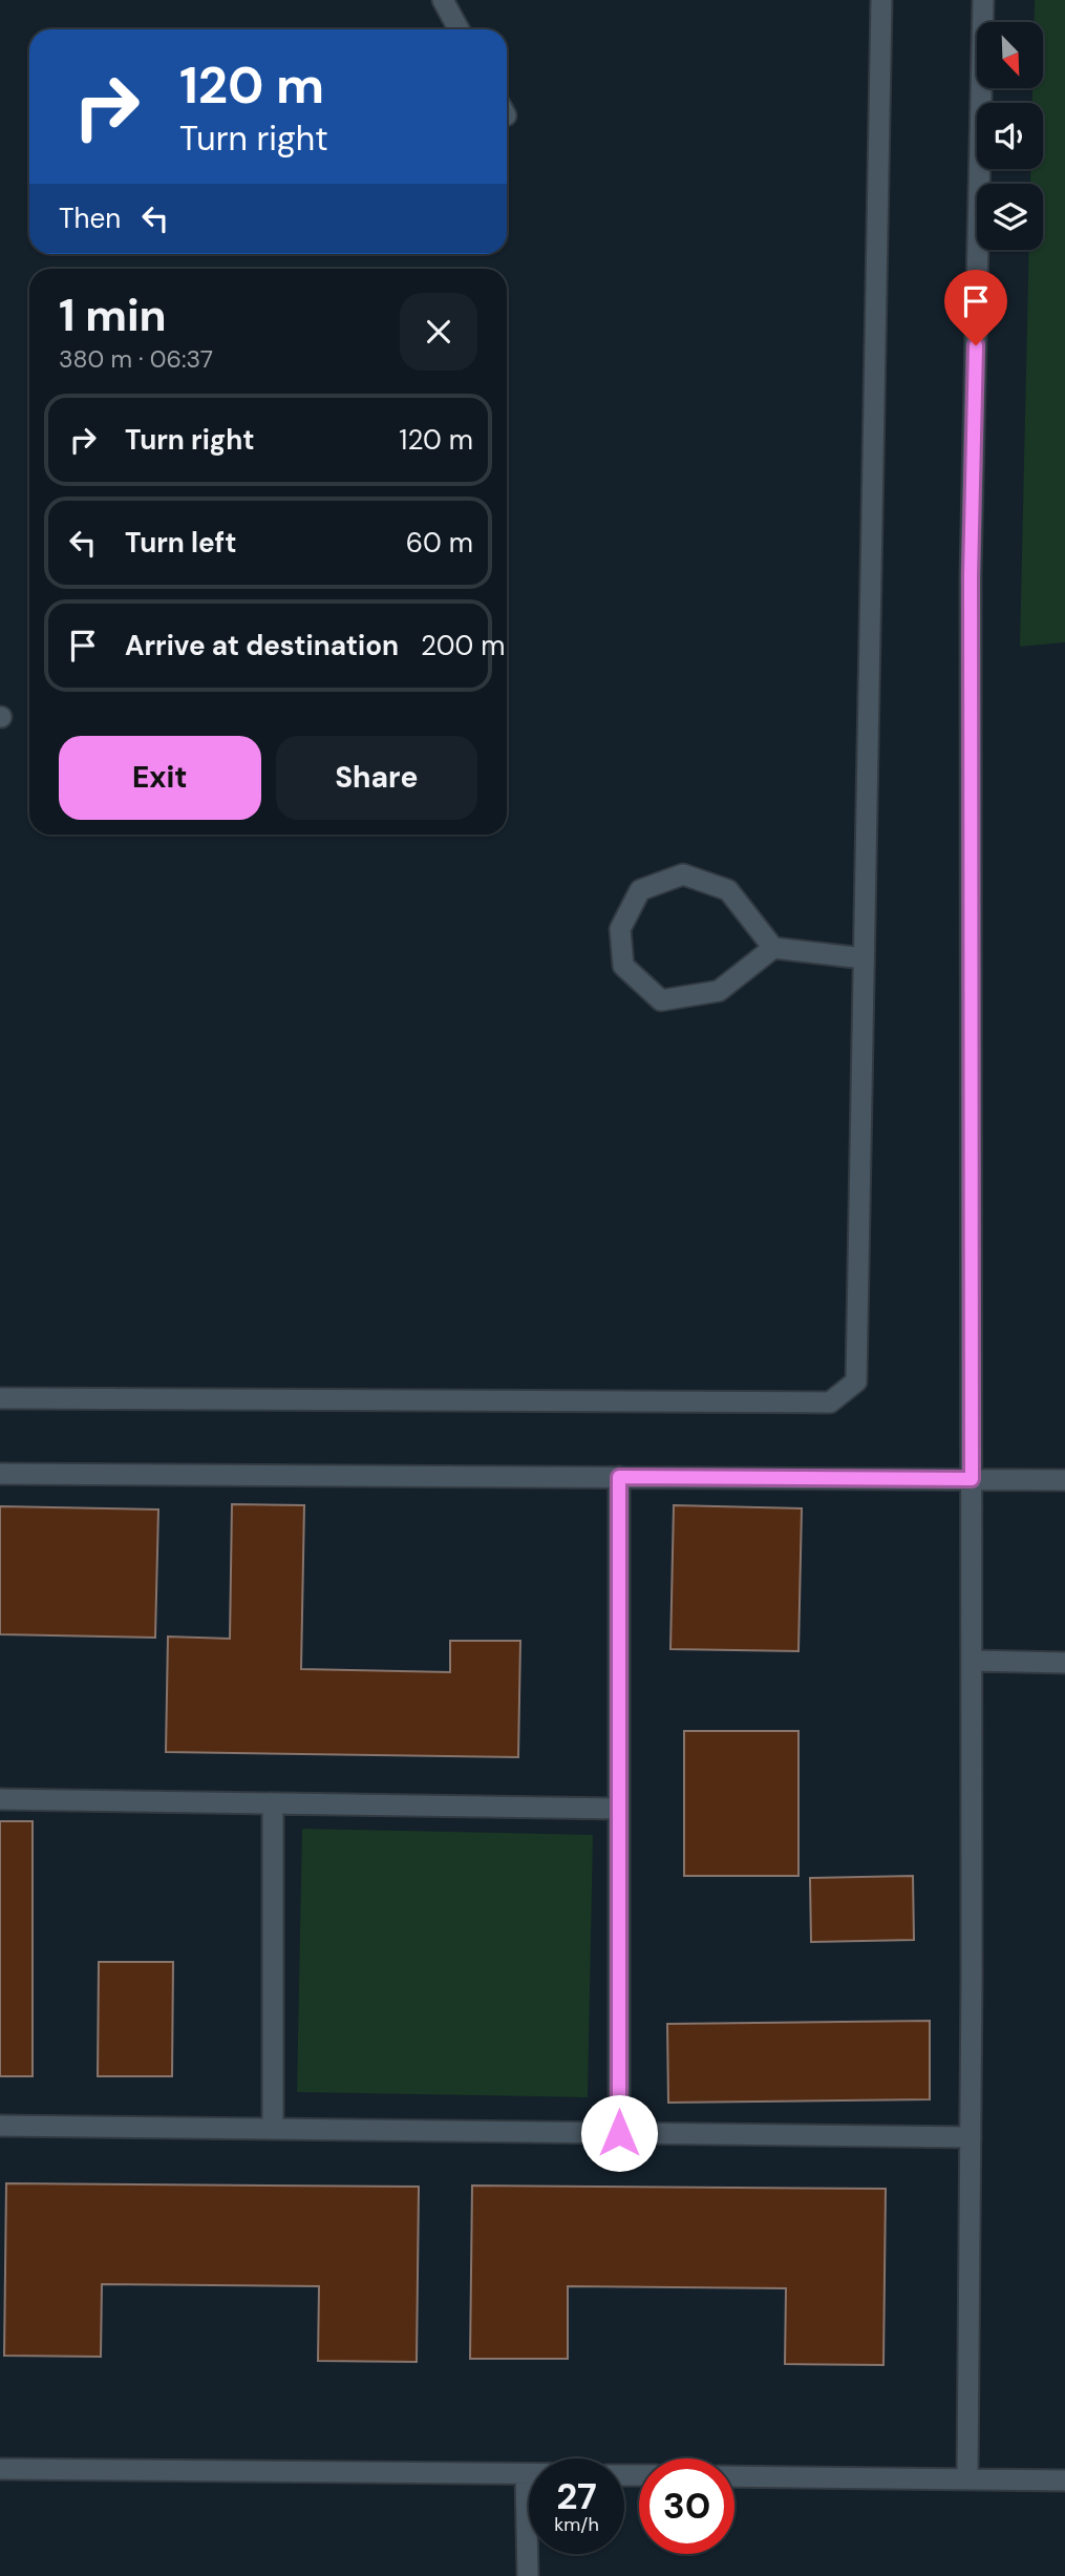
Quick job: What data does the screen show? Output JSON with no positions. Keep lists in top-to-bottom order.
{
  "north": "bottom right",
  "page": {
    "turn": ["120 m", "Turn right"],
    "then": "Then",
    "heading": ["1 min", "380 m · 06:37"],
    "list": [
      {
        "name": "Turn right",
        "value": "120 m"
      },
      {
        "name": "Turn left",
        "value": "60 m"
      },
      {
        "name": "Arrive at destination",
        "value": "200 m"
      }
    ],
    "buttons": ["Exit", "Share"],
    "speed": "27 km/h",
    "limit": "30"
  }
}
